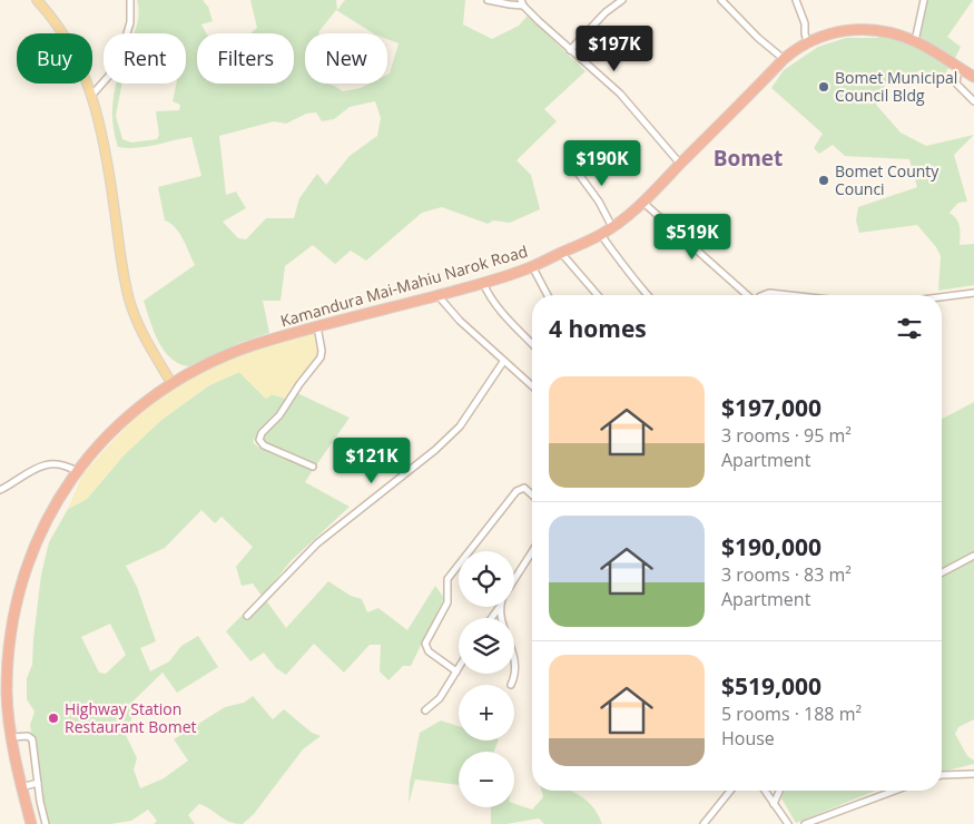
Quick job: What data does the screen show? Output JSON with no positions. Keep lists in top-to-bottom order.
{
  "streets": {
    "highway": ["Kamandura Mai-Mahiu Narok Road"]
  },
  "districts": ["Bomet"],
  "places": ["Bomet Municipal Council Bldg", "Bomet County Counci", "Highway Station Restaurant Bomet"],
  "page": {
    "price": [
      "$197K",
      "$190K",
      "$519K",
      "$121K"
    ],
    "chip": [
      "Buy",
      "Rent",
      "Filters",
      "New"
    ],
    "heading": "4 homes",
    "list": [
      {
        "name": "$197,000",
        "note": "3 rooms · 95 m² · Apartment"
      },
      {
        "name": "$190,000",
        "note": "3 rooms · 83 m² · Apartment"
      },
      {
        "name": "$519,000",
        "note": "5 rooms · 188 m² · House"
      }
    ],
    "map_buttons": ["+", "−"]
  }
}
